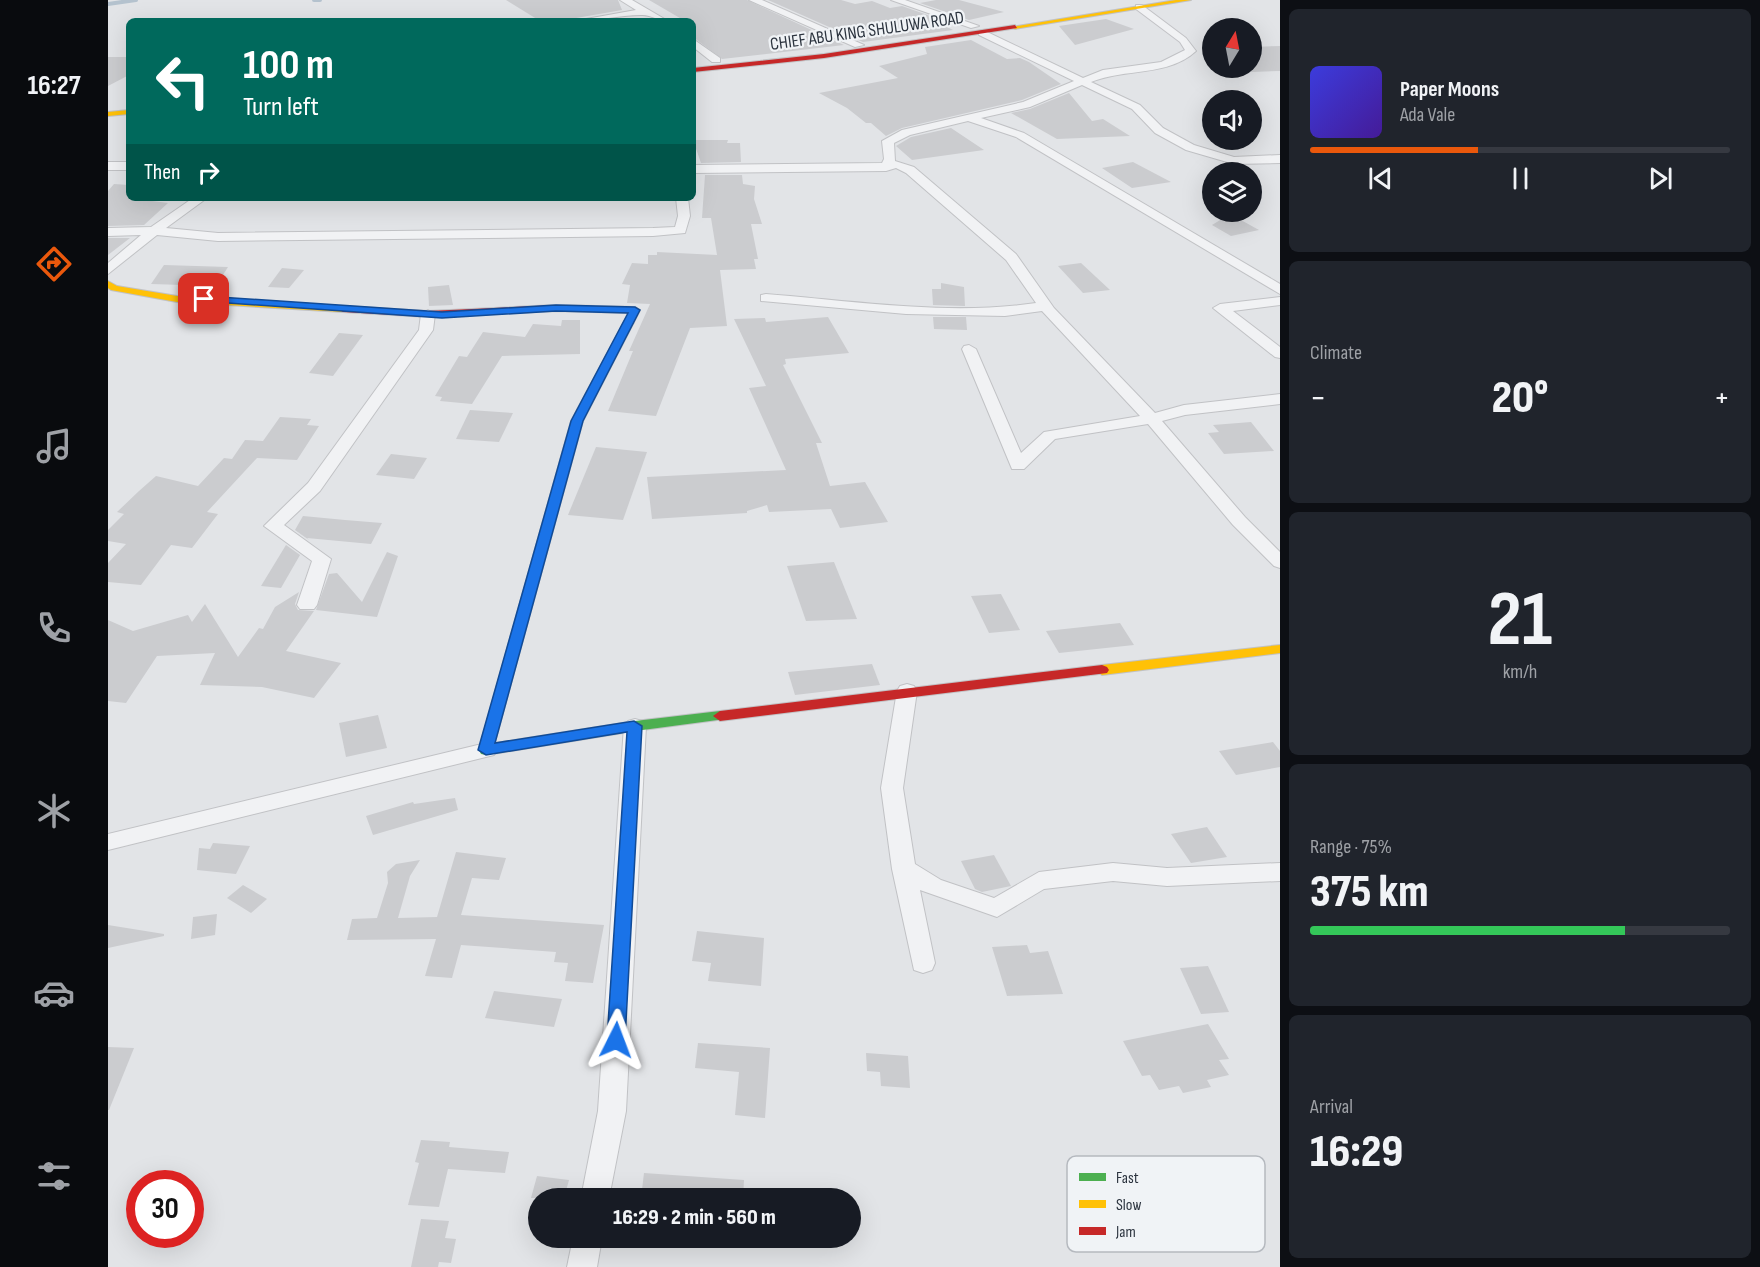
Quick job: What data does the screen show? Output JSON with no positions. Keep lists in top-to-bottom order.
{
  "streets": {
    "street": ["CHIEF ABU KING SHULUWA ROAD"]
  },
  "legend": ["Fast", "Slow", "Jam"],
  "north": "top",
  "page": {
    "tabs": "16:27",
    "turn": ["100 m", "Turn left"],
    "song": ["Paper Moons", "Ada Vale"],
    "then": "Then",
    "tile": [
      "Climate",
      ["21", "km/h"],
      ["Range · 75%", "375 km"],
      ["Arrival", "16:29"]
    ],
    "heat": ["−", "20°", "+"],
    "limit": "30",
    "trip": "16:29 · 2 min · 560 m"
  }
}
